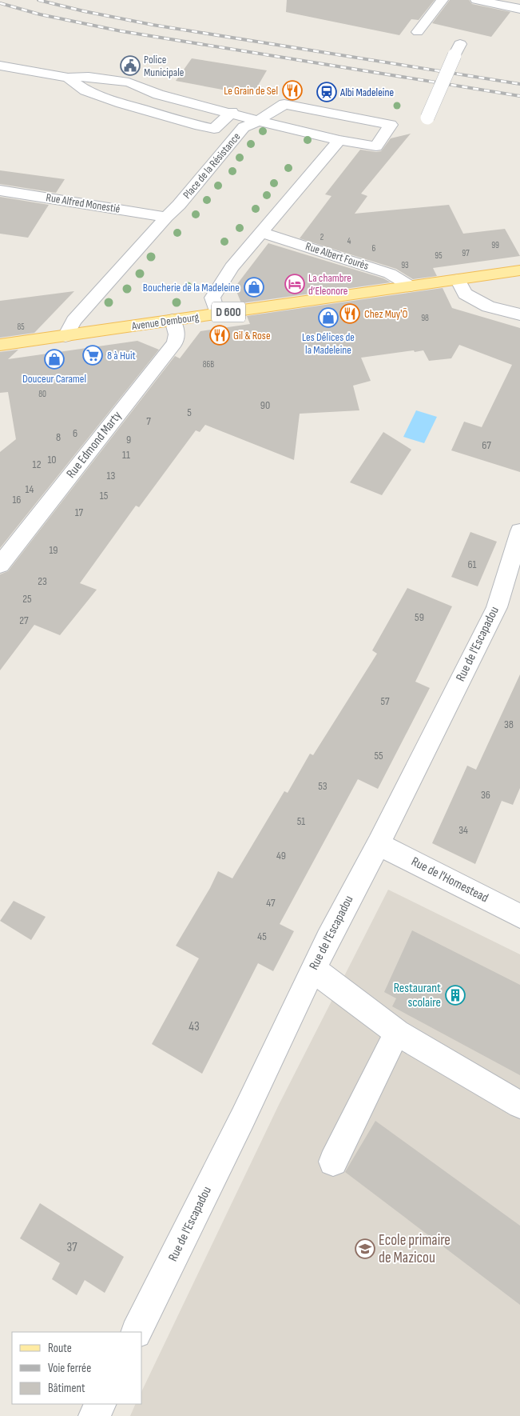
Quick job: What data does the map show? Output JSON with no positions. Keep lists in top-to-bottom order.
{
  "streets": {
    "main road": ["D 600", "Avenue Dembourg"],
    "street": [
      "Place de la Résistance",
      "Rue Alfred Monestié",
      "Rue Albert Fourès",
      "Rue Edmond Marty",
      "Rue de l'Escapadou",
      "Rue de l'Homestead"
    ]
  },
  "crossings": [
    ["Place de la Résistance", "Rue Alfred Monestié"],
    ["Place de la Résistance", "Avenue Dembourg"],
    ["Rue Albert Fourès", "Avenue Dembourg"],
    ["Avenue Dembourg", "Rue Edmond Marty"],
    ["Rue de l'Escapadou", "Rue de l'Homestead"]
  ],
  "places": {
    "public building": ["Police Municipale"],
    "restaurant": ["Le Grain de Sel", "Chez Muy'Ö", "Gil & Rose"],
    "station": ["Albi Madeleine"],
    "hotel": ["La chambre d’Eleonore"],
    "shop": ["Boucherie de la Madeleine", "Les Délices de la Madeleine", "Douceur Caramel"],
    "supermarket": ["8 à Huit"],
    "building": ["Restaurant scolaire"],
    "school or university": ["Ecole primaire de Mazicou"]
  },
  "house_numbers": [
    "2",
    "4",
    "99",
    "6",
    "97",
    "95",
    "93",
    "98",
    "85",
    "86B",
    "80",
    "90",
    "5",
    "7",
    "6",
    "8",
    "9",
    "67",
    "11",
    "10",
    "12",
    "13",
    "14",
    "15",
    "16",
    "17",
    "19",
    "61",
    "23",
    "25",
    "59",
    "27",
    "57",
    "38",
    "55",
    "53",
    "36",
    "51",
    "34",
    "49",
    "47",
    "45",
    "43",
    "37"
  ],
  "legend": ["Route", "Voie ferrée", "Bâtiment"]
}
